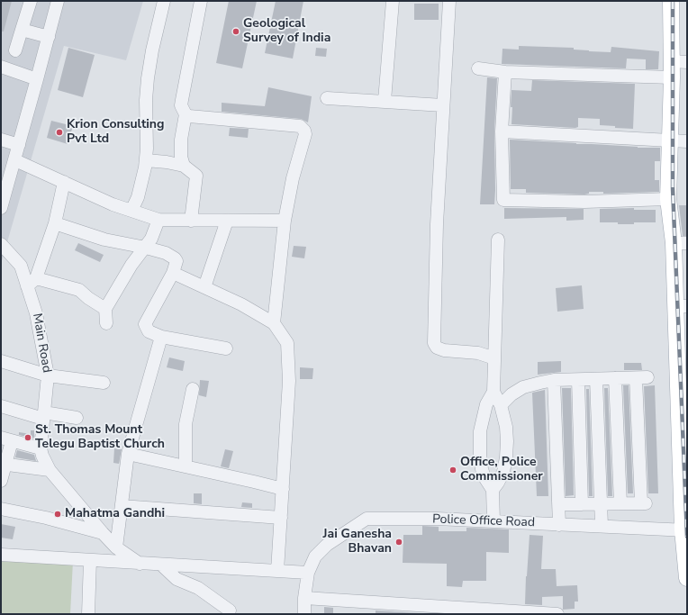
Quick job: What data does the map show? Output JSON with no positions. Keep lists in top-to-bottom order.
{
  "streets": {
    "street": ["Main Road", "Police Office Road"]
  },
  "places": [
    "Geological Survey of India",
    "Krion Consulting Pvt Ltd",
    "St. Thomas Mount Telegu Baptist Church",
    "Office, Police Commissioner",
    "Mahatma Gandhi",
    "Jai Ganesha Bhavan"
  ]
}
